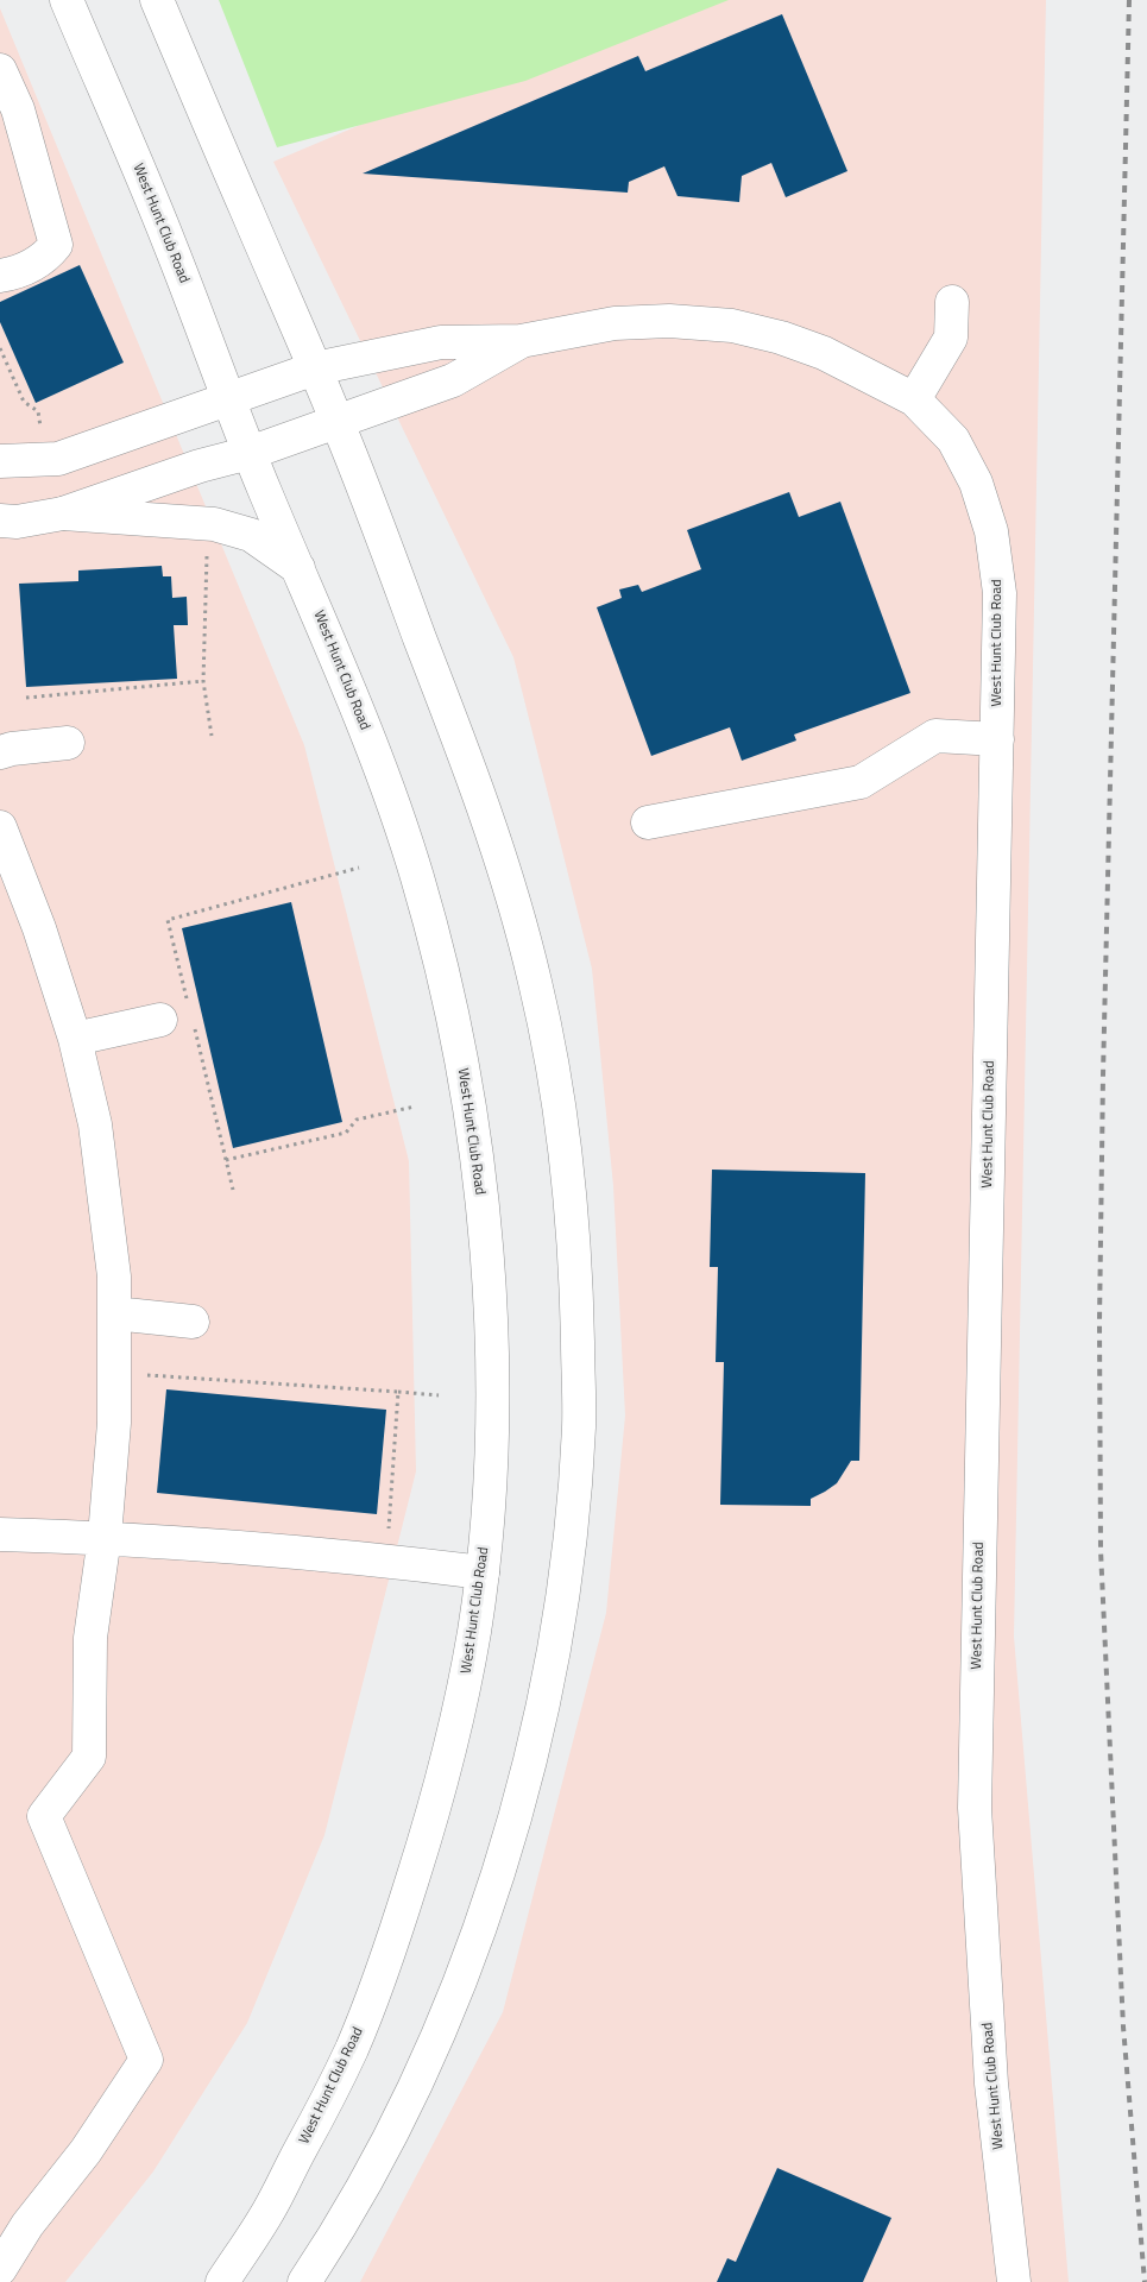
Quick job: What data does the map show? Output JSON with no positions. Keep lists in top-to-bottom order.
{
  "streets": {
    "main road": ["West Hunt Club Road"]
  }
}
